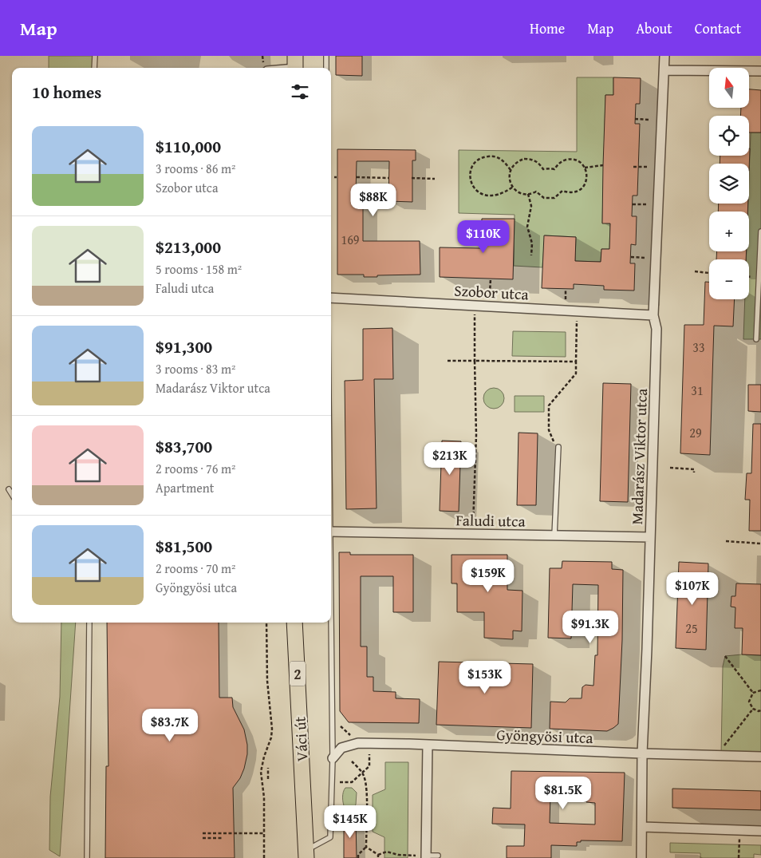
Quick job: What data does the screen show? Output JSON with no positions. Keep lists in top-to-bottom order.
{
  "streets": {
    "main road": ["2", "Váci út"],
    "street": [
      "Szobor utca",
      "Madarász Viktor utca",
      "Faludi utca",
      "Gyöngyösi utca"
    ]
  },
  "crossings": [
    ["Szobor utca", "Madarász Viktor utca"],
    ["Madarász Viktor utca", "Faludi utca"],
    ["Madarász Viktor utca", "Gyöngyösi utca"]
  ],
  "house_numbers": [
    "169",
    "33",
    "31",
    "29",
    "25"
  ],
  "north": "top",
  "page": {
    "header": "Map",
    "nav": [
      "Home",
      "Map",
      "About",
      "Contact"
    ],
    "map_buttons": ["+", "−"],
    "heading": "10 homes",
    "list": [
      {
        "name": "$110,000",
        "note": "3 rooms · 86 m² · Szobor utca"
      },
      {
        "name": "$213,000",
        "note": "5 rooms · 158 m² · Faludi utca"
      },
      {
        "name": "$91,300",
        "note": "3 rooms · 83 m² · Madarász Viktor utca"
      },
      {
        "name": "$83,700",
        "note": "2 rooms · 76 m² · Apartment"
      },
      {
        "name": "$81,500",
        "note": "2 rooms · 70 m² · Gyöngyösi utca"
      }
    ],
    "price": [
      "$88K",
      "$110K",
      "$213K",
      "$159K",
      "$107K",
      "$91.3K",
      "$153K",
      "$83.7K",
      "$81.5K",
      "$145K"
    ]
  }
}
